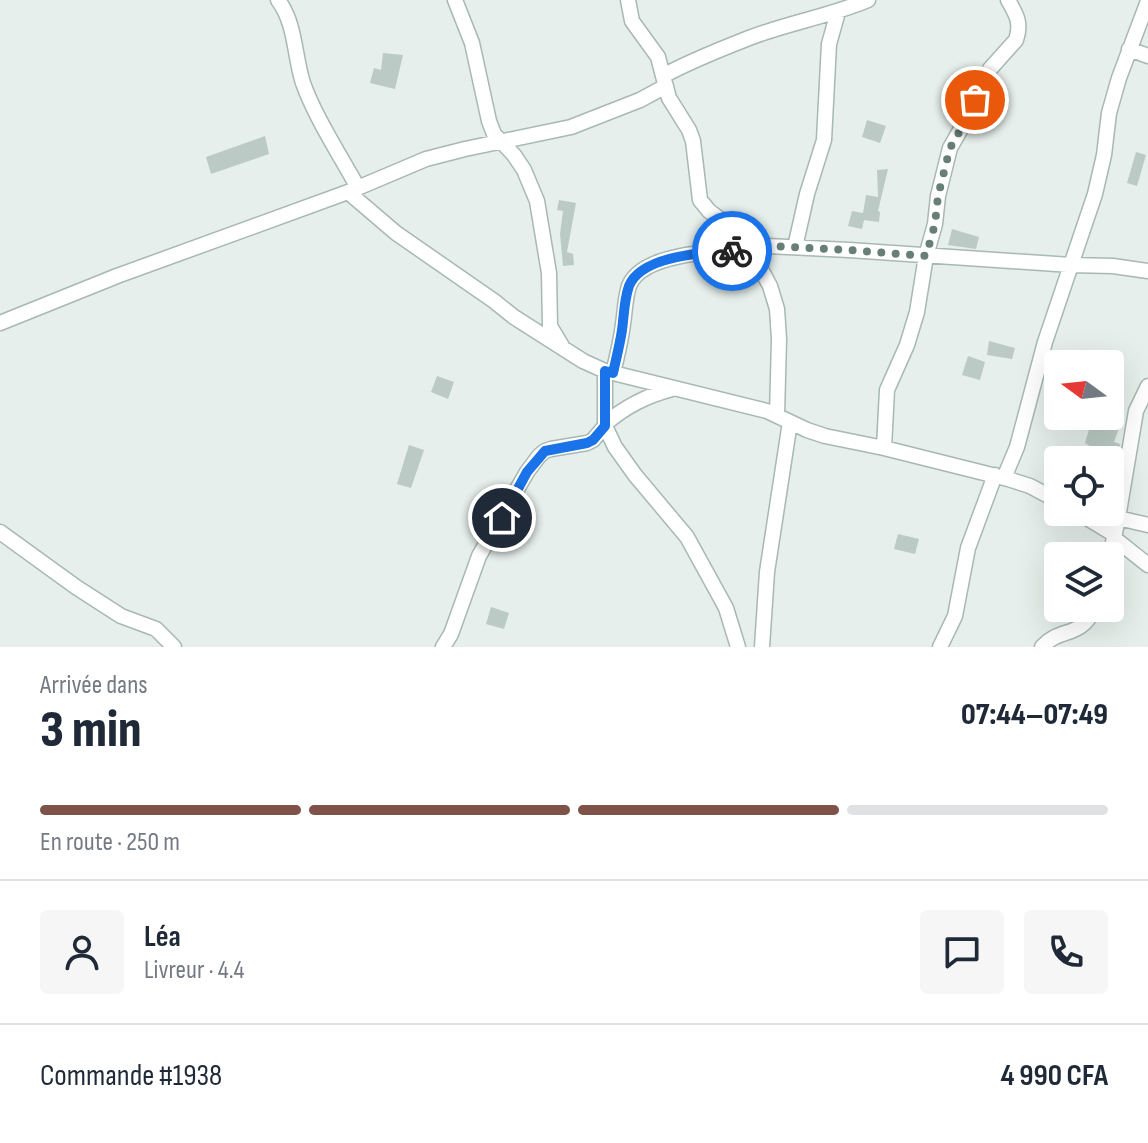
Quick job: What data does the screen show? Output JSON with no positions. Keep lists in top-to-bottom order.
{
  "north": "left",
  "page": {
    "heading": ["3 min", "Arrivée dans", "07:44–07:49"],
    "panel": [
      "Léa",
      "Livreur · 4.4",
      "Commande #1938",
      "4 990 CFA"
    ],
    "bar": "En route · 250 m"
  }
}
